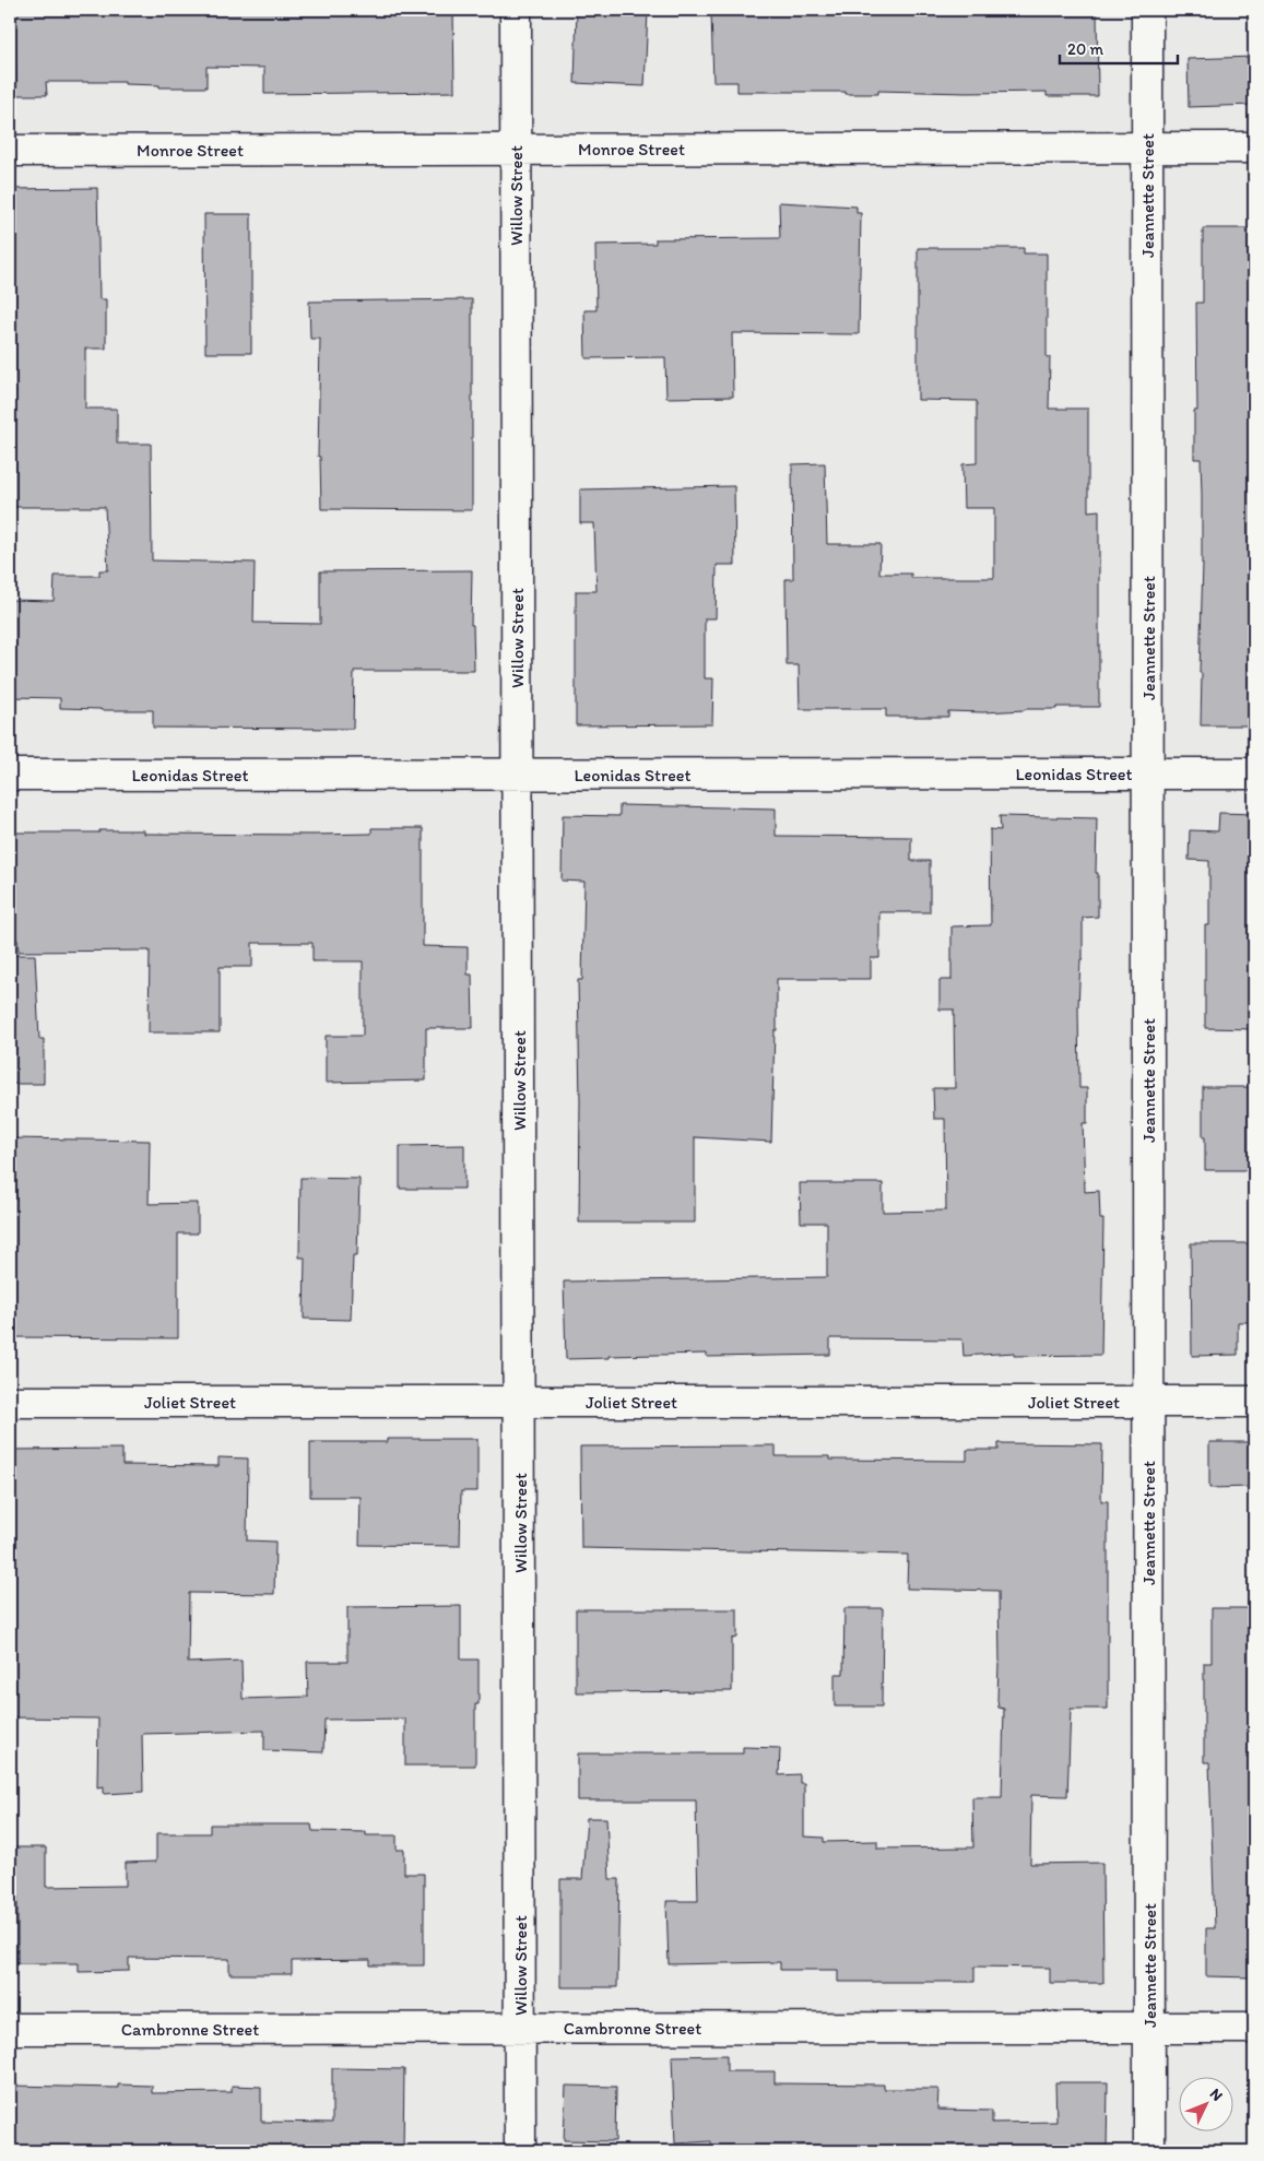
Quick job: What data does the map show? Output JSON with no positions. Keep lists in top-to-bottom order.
{
  "streets": {
    "street": [
      "Monroe Street",
      "Willow Street",
      "Jeannette Street",
      "Leonidas Street",
      "Joliet Street",
      "Cambronne Street"
    ]
  },
  "crossings": [
    ["Monroe Street", "Willow Street"],
    ["Monroe Street", "Jeannette Street"],
    ["Willow Street", "Leonidas Street"],
    ["Willow Street", "Joliet Street"],
    ["Willow Street", "Cambronne Street"],
    ["Jeannette Street", "Leonidas Street"],
    ["Jeannette Street", "Joliet Street"],
    ["Jeannette Street", "Cambronne Street"]
  ],
  "scale_bar": "20 m",
  "north": "top right"
}
